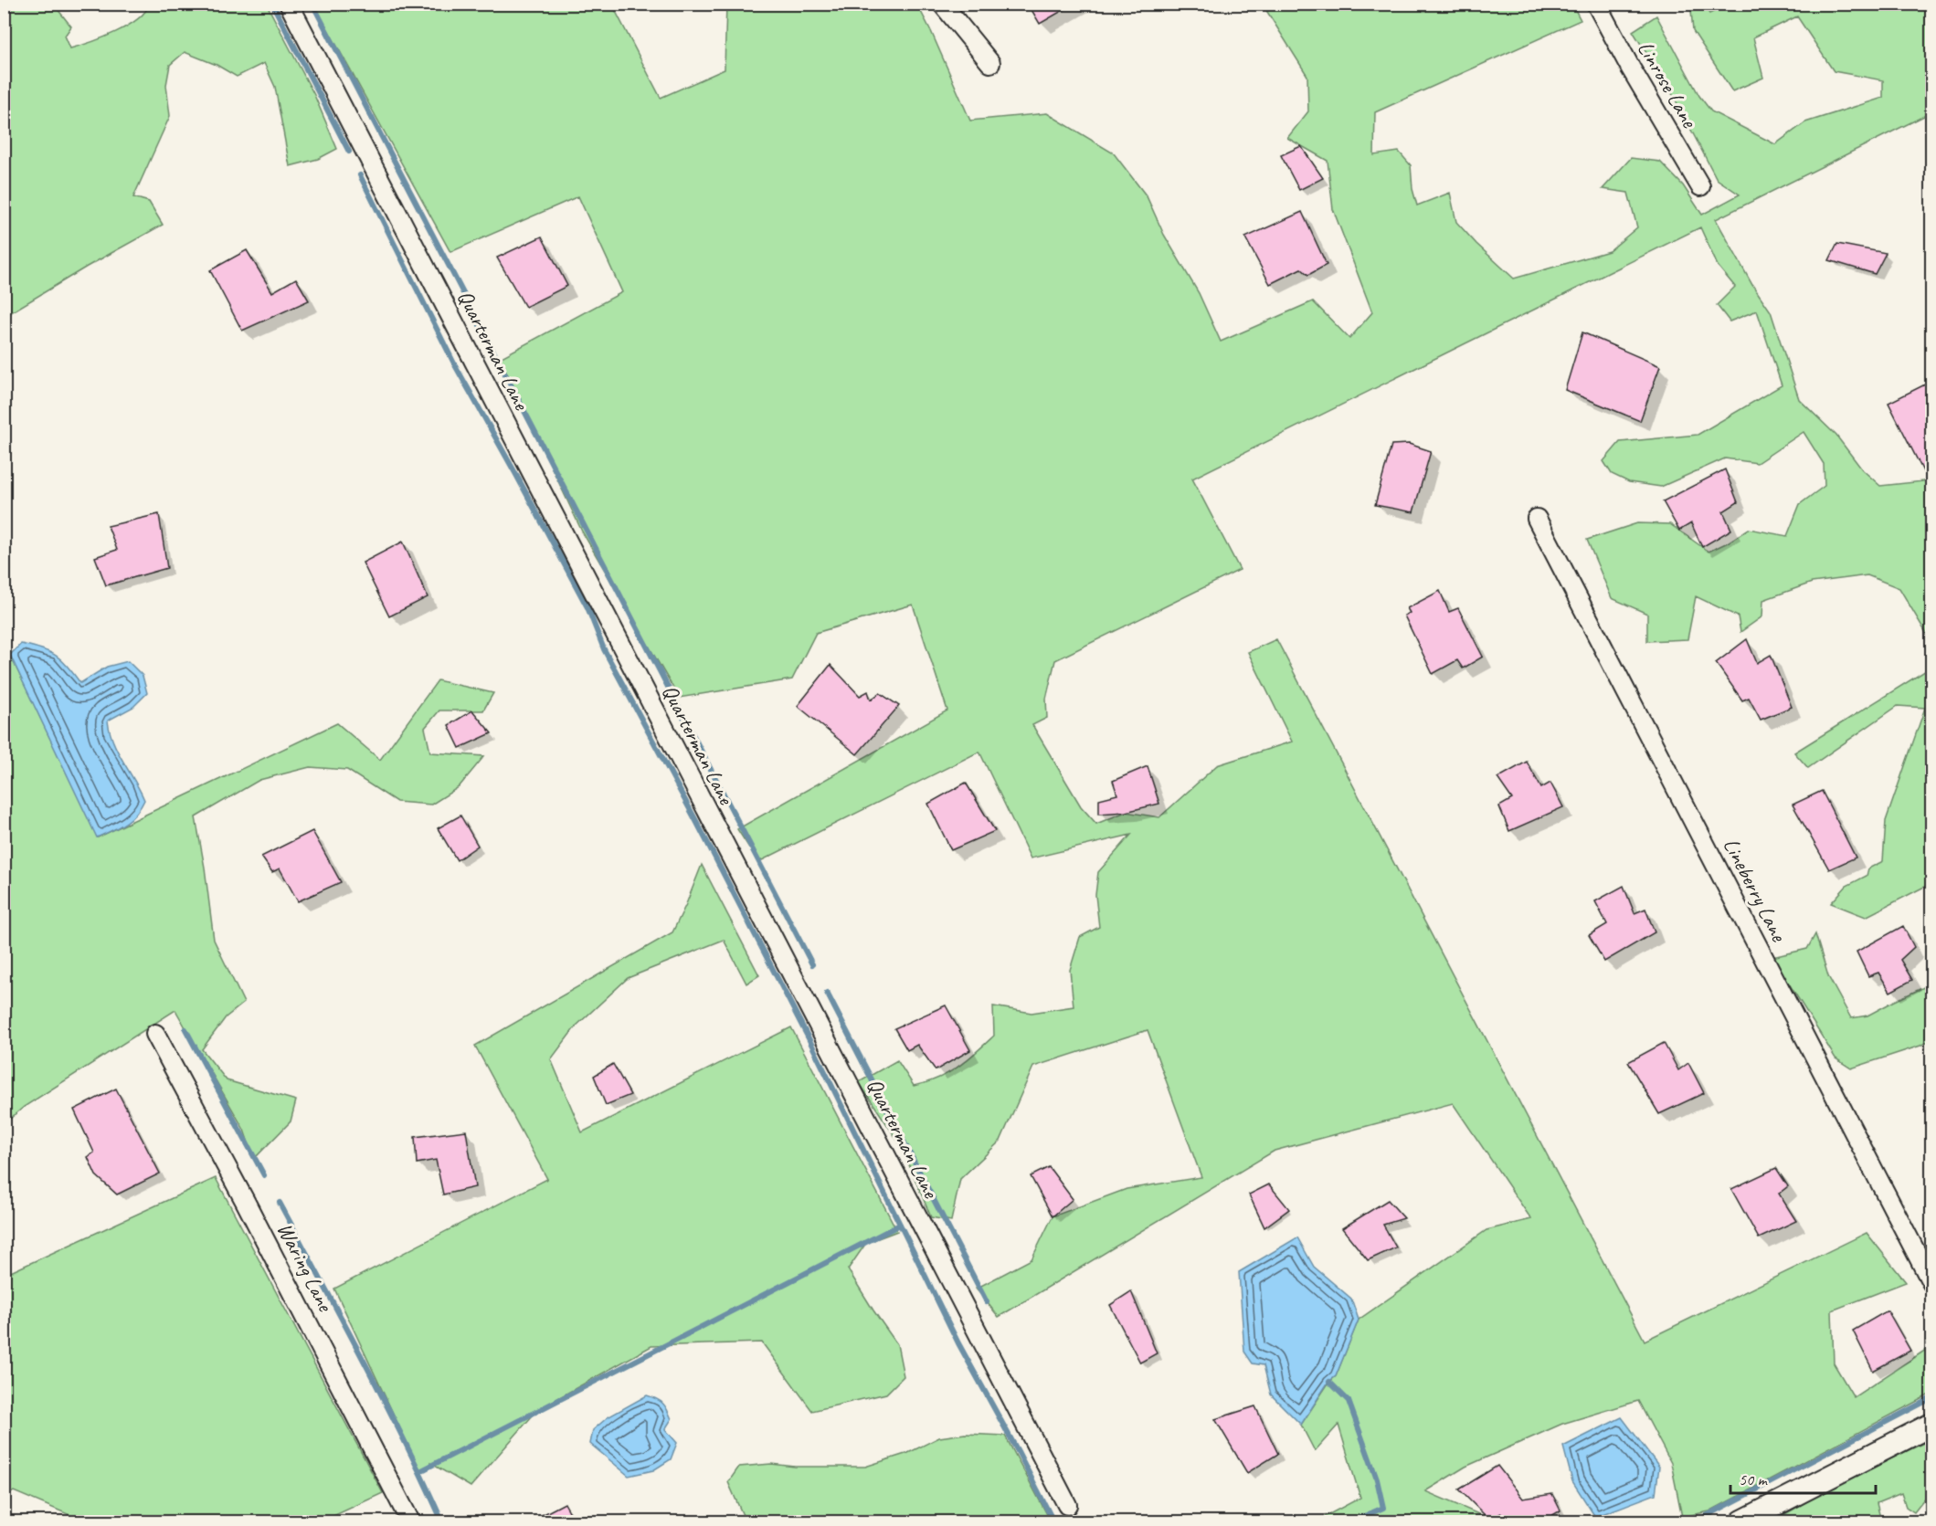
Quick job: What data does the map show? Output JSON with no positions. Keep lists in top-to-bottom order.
{
  "streets": {
    "street": [
      "Linrose Lane",
      "Quarterman Lane",
      "Lineberry Lane",
      "Waring Lane"
    ]
  },
  "scale_bar": "50 m"
}
